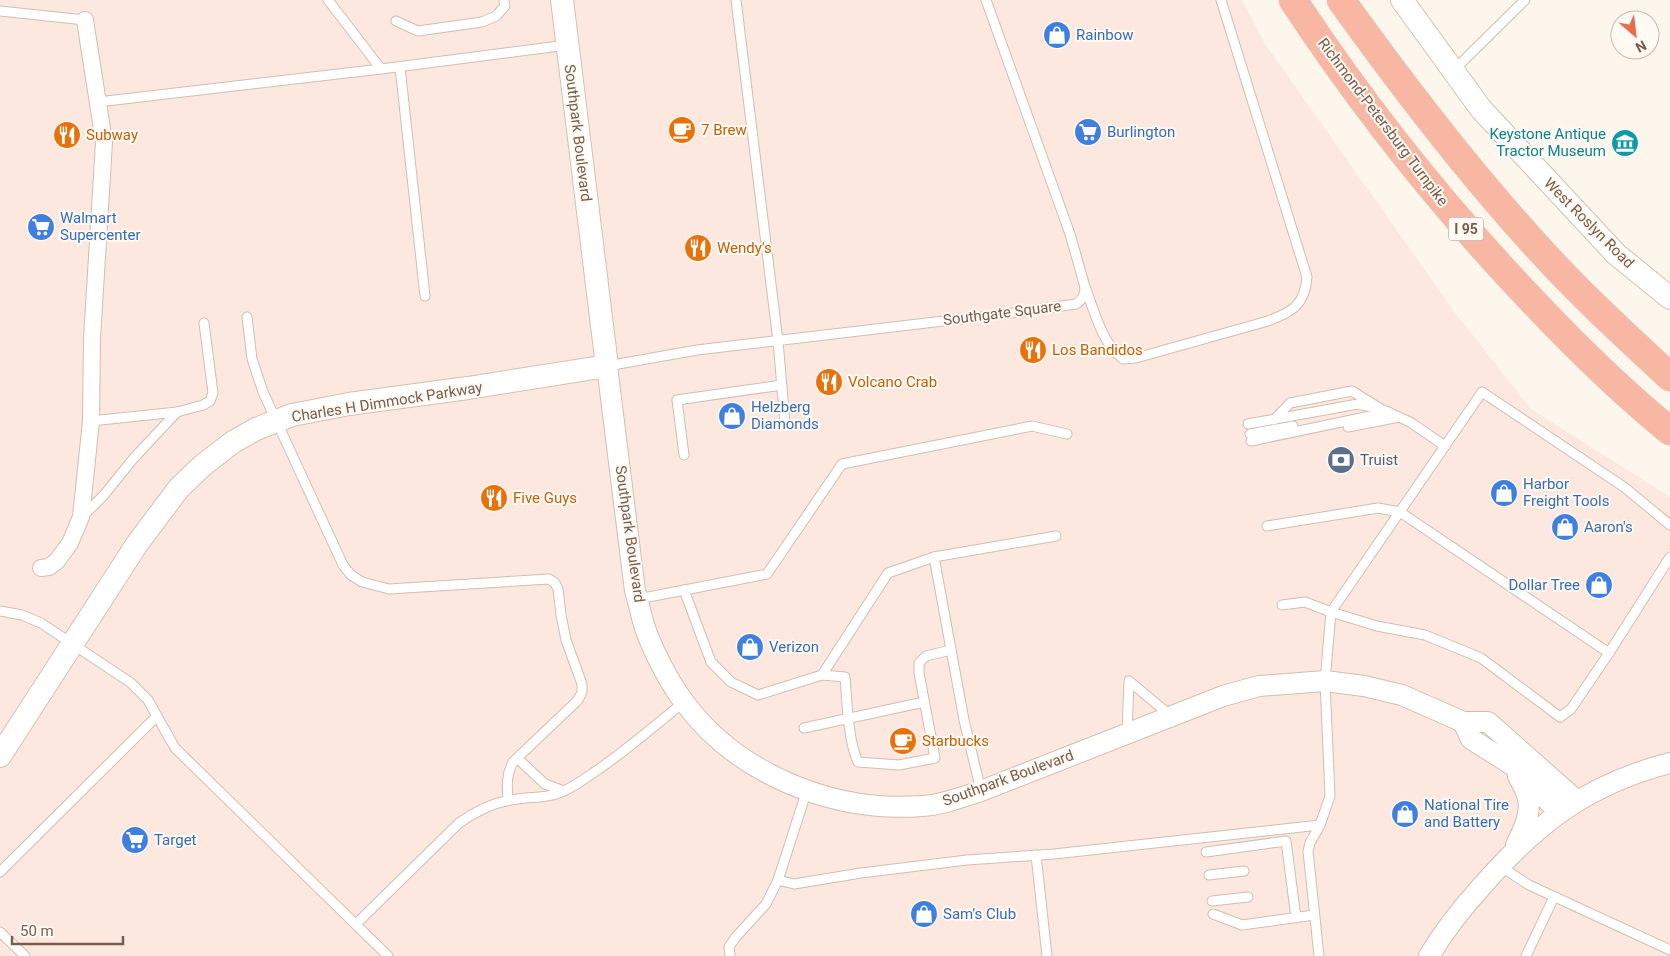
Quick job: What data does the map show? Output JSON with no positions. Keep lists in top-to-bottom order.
{
  "streets": {
    "highway": ["Richmond-Petersburg Turnpike", "I 95"],
    "main road": ["Southpark Boulevard", "West Roslyn Road", "Charles H Dimmock Parkway"],
    "lane": ["Southgate Square"]
  },
  "crossings": [
    ["Southpark Boulevard", "Southgate Square"],
    ["Southpark Boulevard", "Charles H Dimmock Parkway"],
    ["Southgate Square", "Charles H Dimmock Parkway"]
  ],
  "places": {
    "shop": [
      "Rainbow",
      "Helzberg Diamonds",
      "Harbor Freight Tools",
      "Aaron's",
      "Dollar Tree",
      "Verizon",
      "National Tire and Battery",
      "Sam's Club"
    ],
    "cafe": ["7 Brew", "Starbucks"],
    "supermarket": ["Burlington", "Walmart Supercenter", "Target"],
    "restaurant": [
      "Subway",
      "Wendy's",
      "Los Bandidos",
      "Volcano Crab",
      "Five Guys"
    ],
    "museum": ["Keystone Antique Tractor Museum"],
    "bank": ["Truist"]
  },
  "scale_bar": "50 m",
  "north": "bottom right"
}
